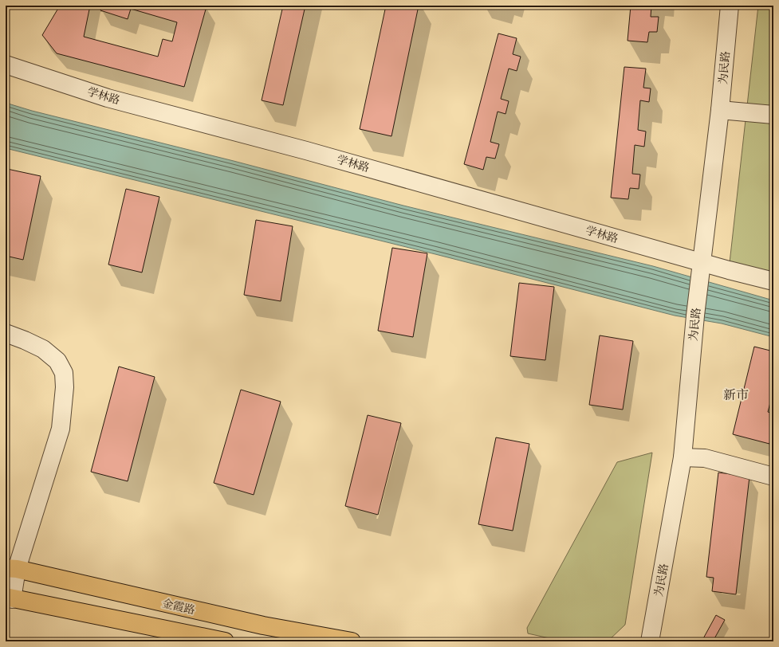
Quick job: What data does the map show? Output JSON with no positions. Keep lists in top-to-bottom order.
{
  "streets": {
    "main road": ["金霞路"],
    "street": ["为民路", "学林路"]
  },
  "crossings": [
    ["为民路", "学林路"]
  ],
  "districts": ["新市"]
}
